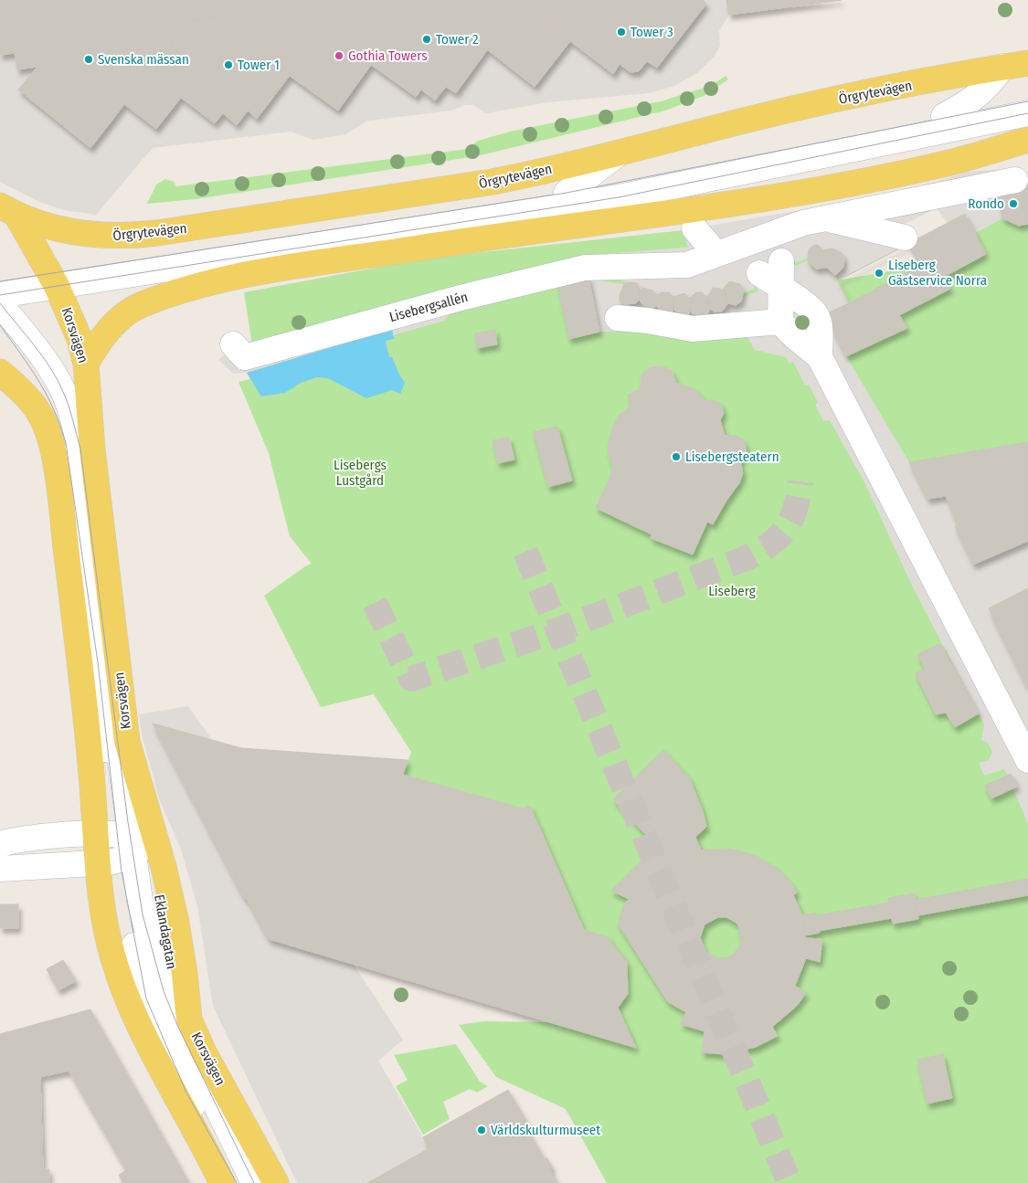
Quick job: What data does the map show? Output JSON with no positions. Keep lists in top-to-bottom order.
{
  "streets": {
    "main road": ["Örgrytevägen", "Korsvägen"],
    "street": ["Lisebergsallén", "Eklandagatan"]
  },
  "crossings": [
    ["Örgrytevägen", "Korsvägen"],
    ["Korsvägen", "Eklandagatan"]
  ],
  "parks": ["Lisebergs Lustgård", "Liseberg"],
  "places": [
    "Tower 3",
    "Tower 2",
    "Gothia Towers",
    "Svenska mässan",
    "Tower 1",
    "Rondo",
    "Liseberg Gästservice Norra",
    "Lisebergsteatern",
    "Världskulturmuseet"
  ]
}
